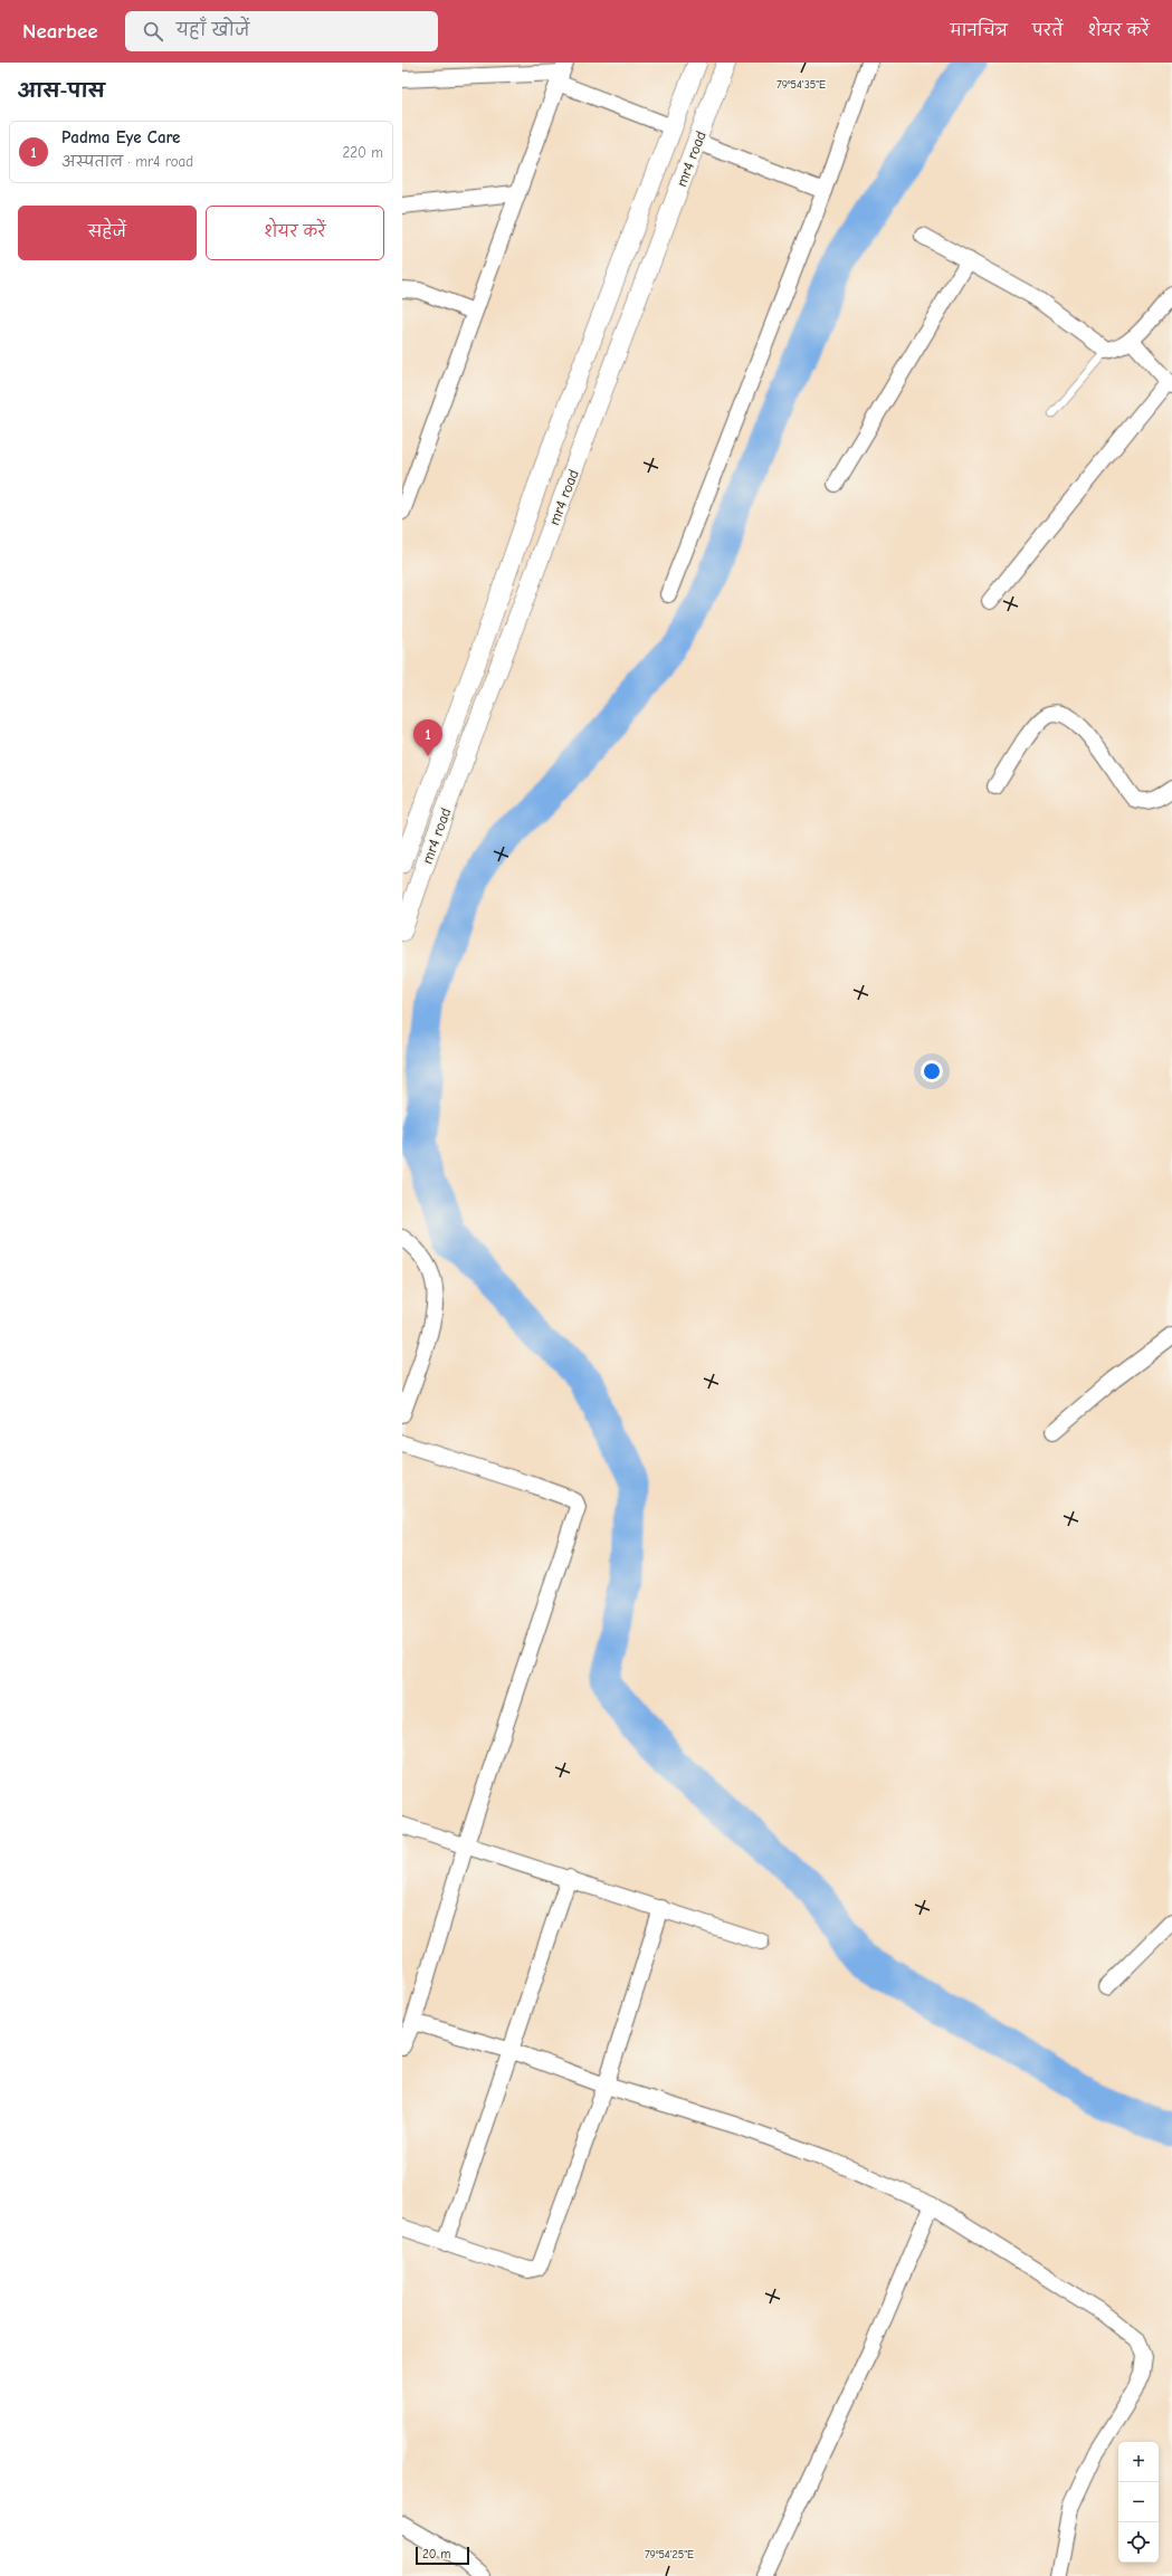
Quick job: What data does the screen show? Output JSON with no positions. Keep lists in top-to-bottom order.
{
  "streets": {
    "street": ["mr4 road"]
  },
  "scale_bar": "20 m",
  "page": {
    "header": "Nearbee",
    "search": "यहाँ खोजें",
    "nav": ["मानचित्र", "परतें", "शेयर करें"],
    "heading": "आस-पास",
    "list": [
      {
        "mark": "1",
        "name": "Padma Eye Care",
        "note": "अस्पताल · mr4 road",
        "value": "220 m"
      }
    ],
    "buttons": ["सहेजें", "शेयर करें"],
    "pins": "1",
    "map_buttons": ["+", "−"],
    "scale": "20 m"
  },
  "coordinates": ["79°54'35\"E", "79°54'25\"E"]
}
